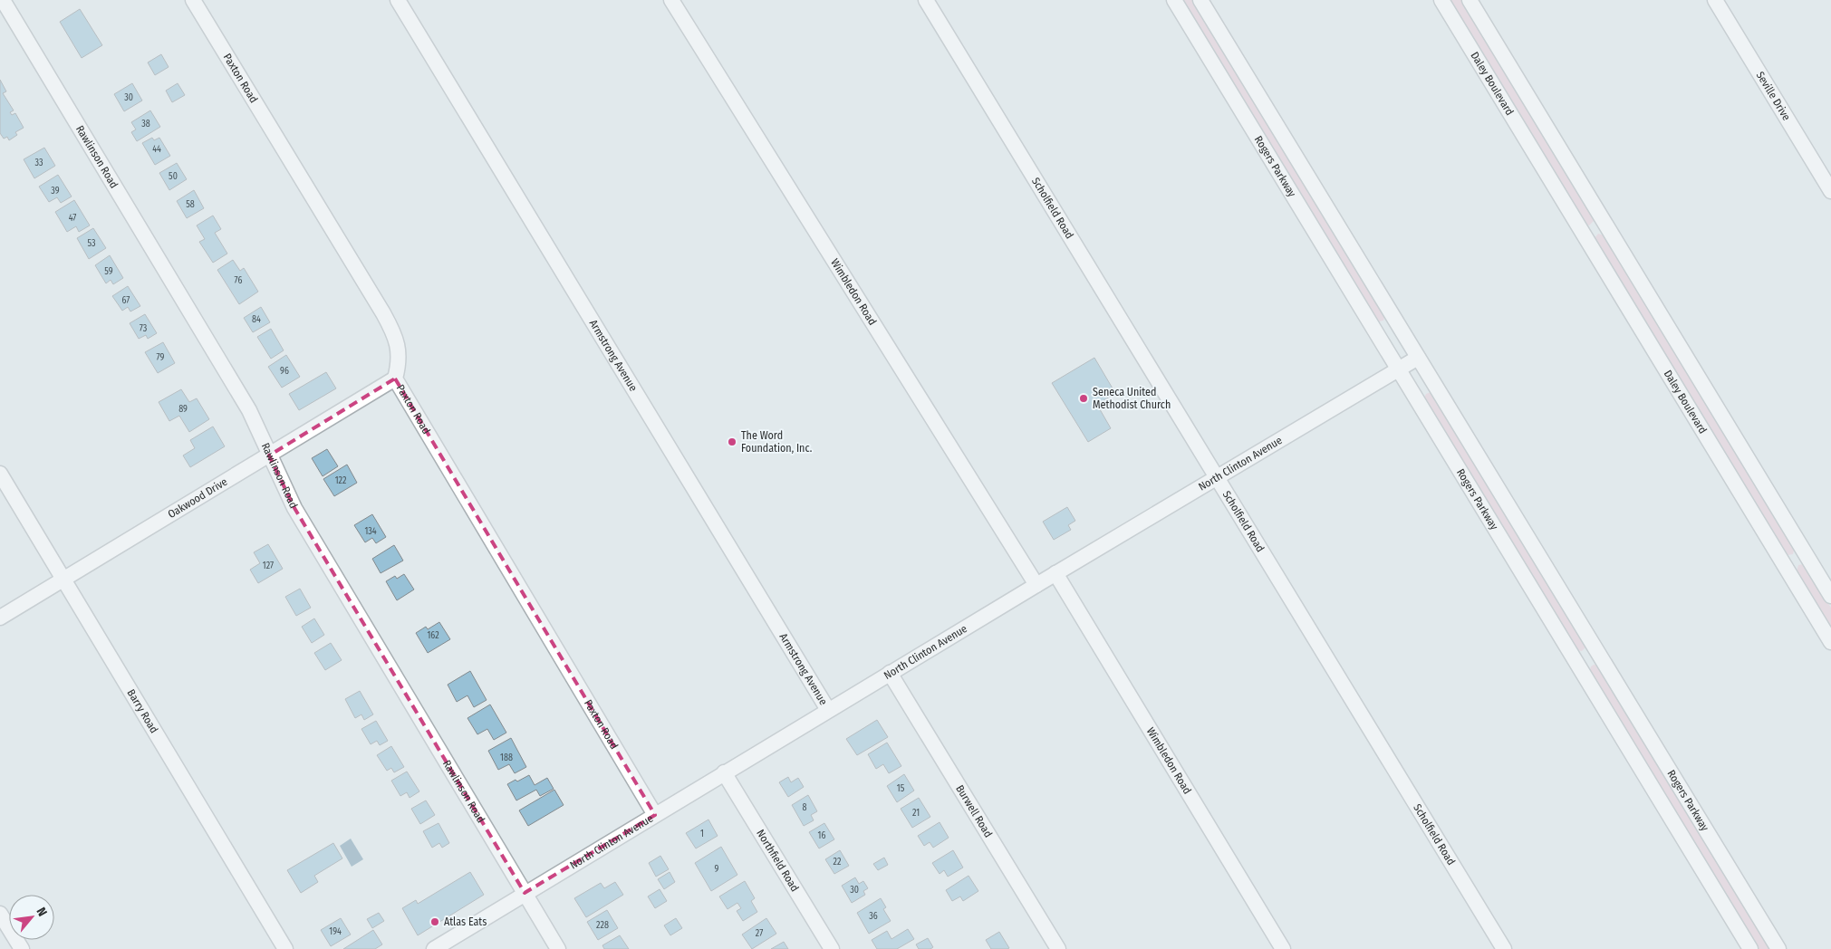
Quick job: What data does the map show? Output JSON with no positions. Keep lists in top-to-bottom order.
{
  "streets": {
    "street": [
      "Paxton Road",
      "Daley Boulevard",
      "Seville Drive",
      "Rawlinson Road",
      "Rogers Parkway",
      "Scholfield Road",
      "Wimbledon Road",
      "Armstrong Avenue",
      "North Clinton Avenue",
      "Oakwood Drive",
      "Barry Road",
      "Burwell Road",
      "Northfield Road"
    ]
  },
  "crossings": [
    ["Paxton Road", "North Clinton Avenue"],
    ["Paxton Road", "Oakwood Drive"],
    ["Rawlinson Road", "North Clinton Avenue"],
    ["Rawlinson Road", "Oakwood Drive"],
    ["Rogers Parkway", "North Clinton Avenue"],
    ["Scholfield Road", "North Clinton Avenue"],
    ["Wimbledon Road", "North Clinton Avenue"],
    ["Armstrong Avenue", "North Clinton Avenue"],
    ["North Clinton Avenue", "Burwell Road"],
    ["North Clinton Avenue", "Northfield Road"],
    ["Oakwood Drive", "Barry Road"]
  ],
  "places": ["Seneca United Methodist Church", "The Word Foundation, Inc.", "Atlas Eats"],
  "house_numbers": [
    "30",
    "38",
    "44",
    "33",
    "50",
    "39",
    "58",
    "47",
    "53",
    "59",
    "76",
    "67",
    "84",
    "73",
    "79",
    "96",
    "89",
    "122",
    "134",
    "127",
    "162",
    "188",
    "15",
    "8",
    "21",
    "1",
    "16",
    "22",
    "9",
    "30",
    "36",
    "228",
    "194",
    "27"
  ],
  "north": "top right"
}
